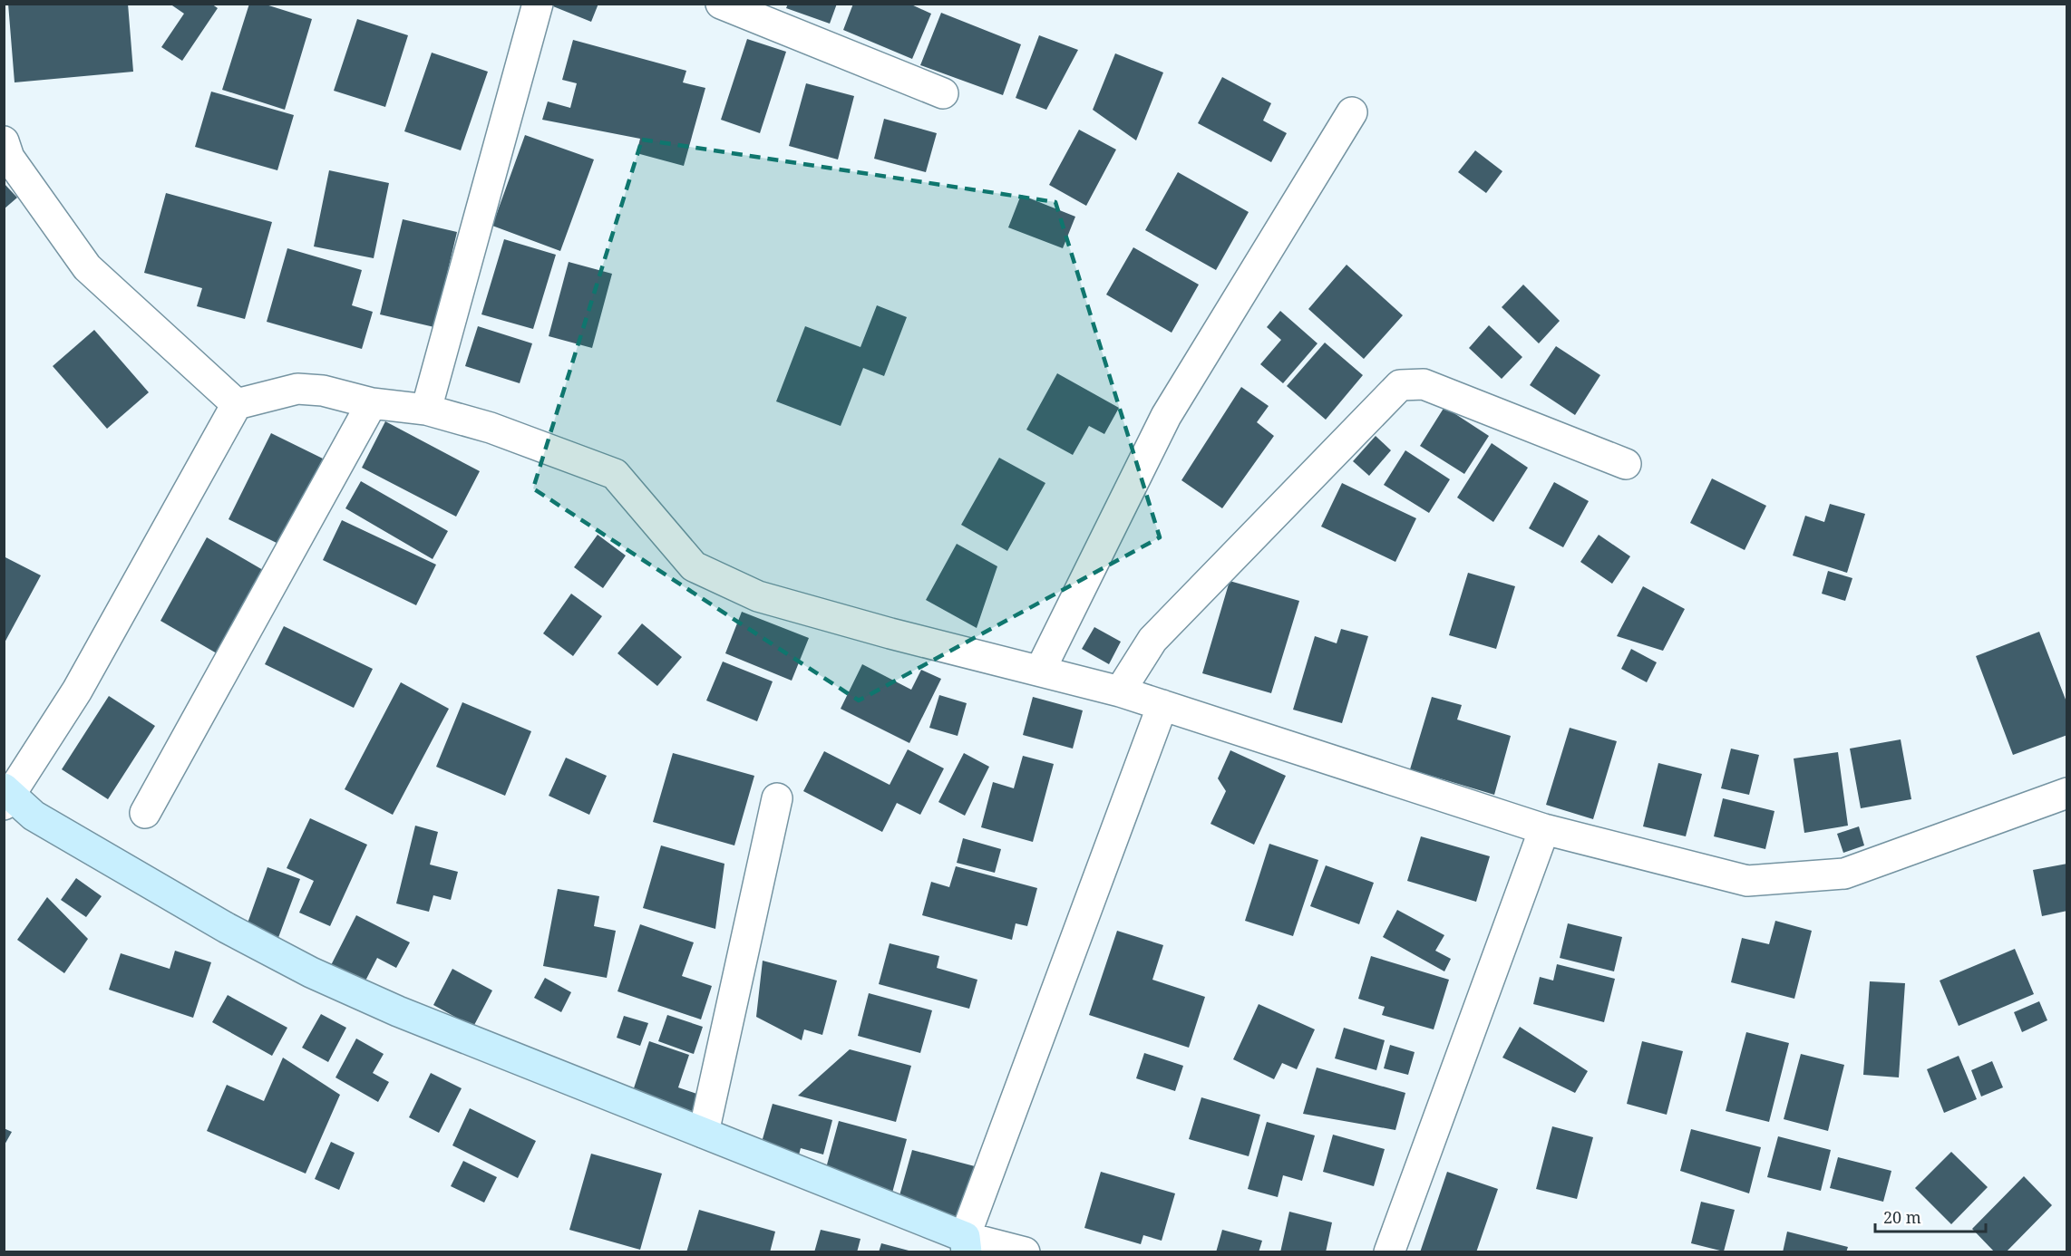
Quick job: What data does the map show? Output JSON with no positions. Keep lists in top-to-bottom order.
{
  "scale_bar": "20 m"
}
